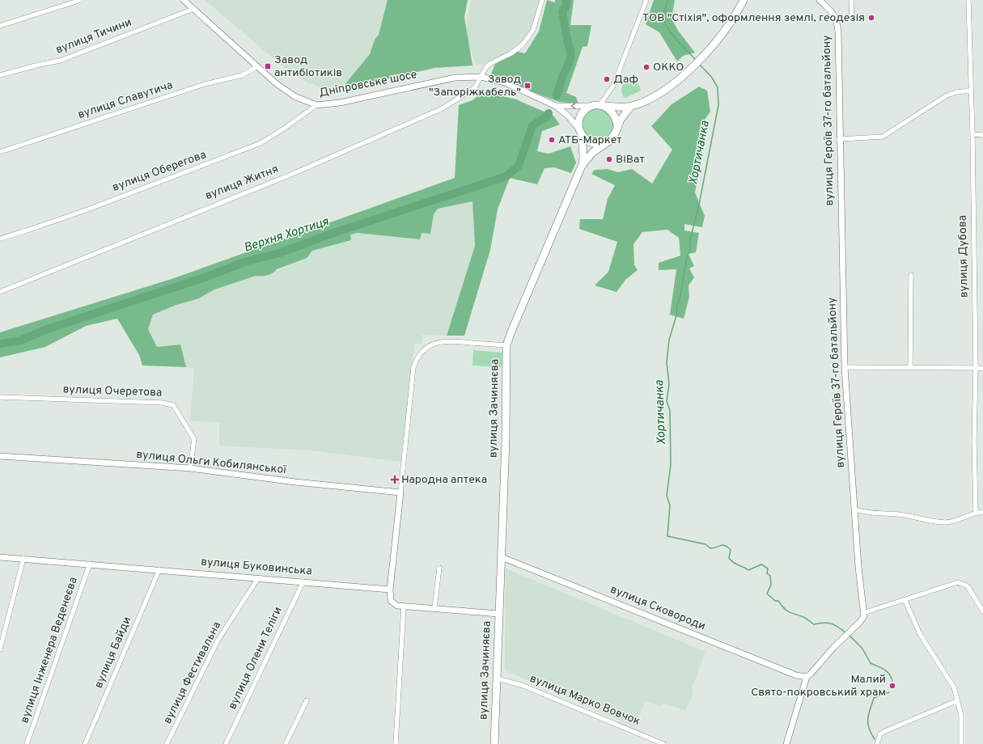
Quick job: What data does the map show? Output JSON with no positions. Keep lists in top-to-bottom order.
{
  "streets": {
    "main road": ["вулиця Зачиняєва"],
    "street": [
      "вулиця Тичини",
      "Дніпровське шосе",
      "вулиця Славутича",
      "вулиця Героїв 37-го батальйону",
      "вулиця Оберегова",
      "вулиця Житня",
      "вулиця Дубова",
      "вулиця Очеретова",
      "вулиця Ольги Кобилянської",
      "вулиця Буковинська",
      "вулиця Сковороди",
      "вулиця Інженера Веденеєва",
      "вулиця Байди",
      "вулиця Олени Теліги",
      "вулиця Фестивальна",
      "вулиця Марко Вовчок"
    ]
  },
  "crossings": [
    ["вулиця Тичини", "Дніпровське шосе"],
    ["Дніпровське шосе", "вулиця Славутича"],
    ["Дніпровське шосе", "вулиця Оберегова"],
    ["Дніпровське шосе", "вулиця Житня"],
    ["вулиця Очеретова", "вулиця Ольги Кобилянської"],
    ["вулиця Зачиняєва", "вулиця Сковороди"],
    ["вулиця Зачиняєва", "вулиця Марко Вовчок"],
    ["вулиця Буковинська", "вулиця Інженера Веденеєва"],
    ["вулиця Буковинська", "вулиця Байди"],
    ["вулиця Буковинська", "вулиця Олени Теліги"],
    ["вулиця Буковинська", "вулиця Фестивальна"]
  ],
  "water": ["Хортичанка", "Верхня Хортиця"],
  "places": {
    "other": [
      "ТОВ \"Стіхія\", оформлення землі, геодезія",
      "ОККО",
      "Даф",
      "АТБ-Маркет",
      "ВіВат",
      "Малий Свято-покровський храм"
    ],
    "transit": ["Завод антибіотиків", "Завод \"Запоріжкабель\""],
    "health": ["Народна аптека"]
  }
}
